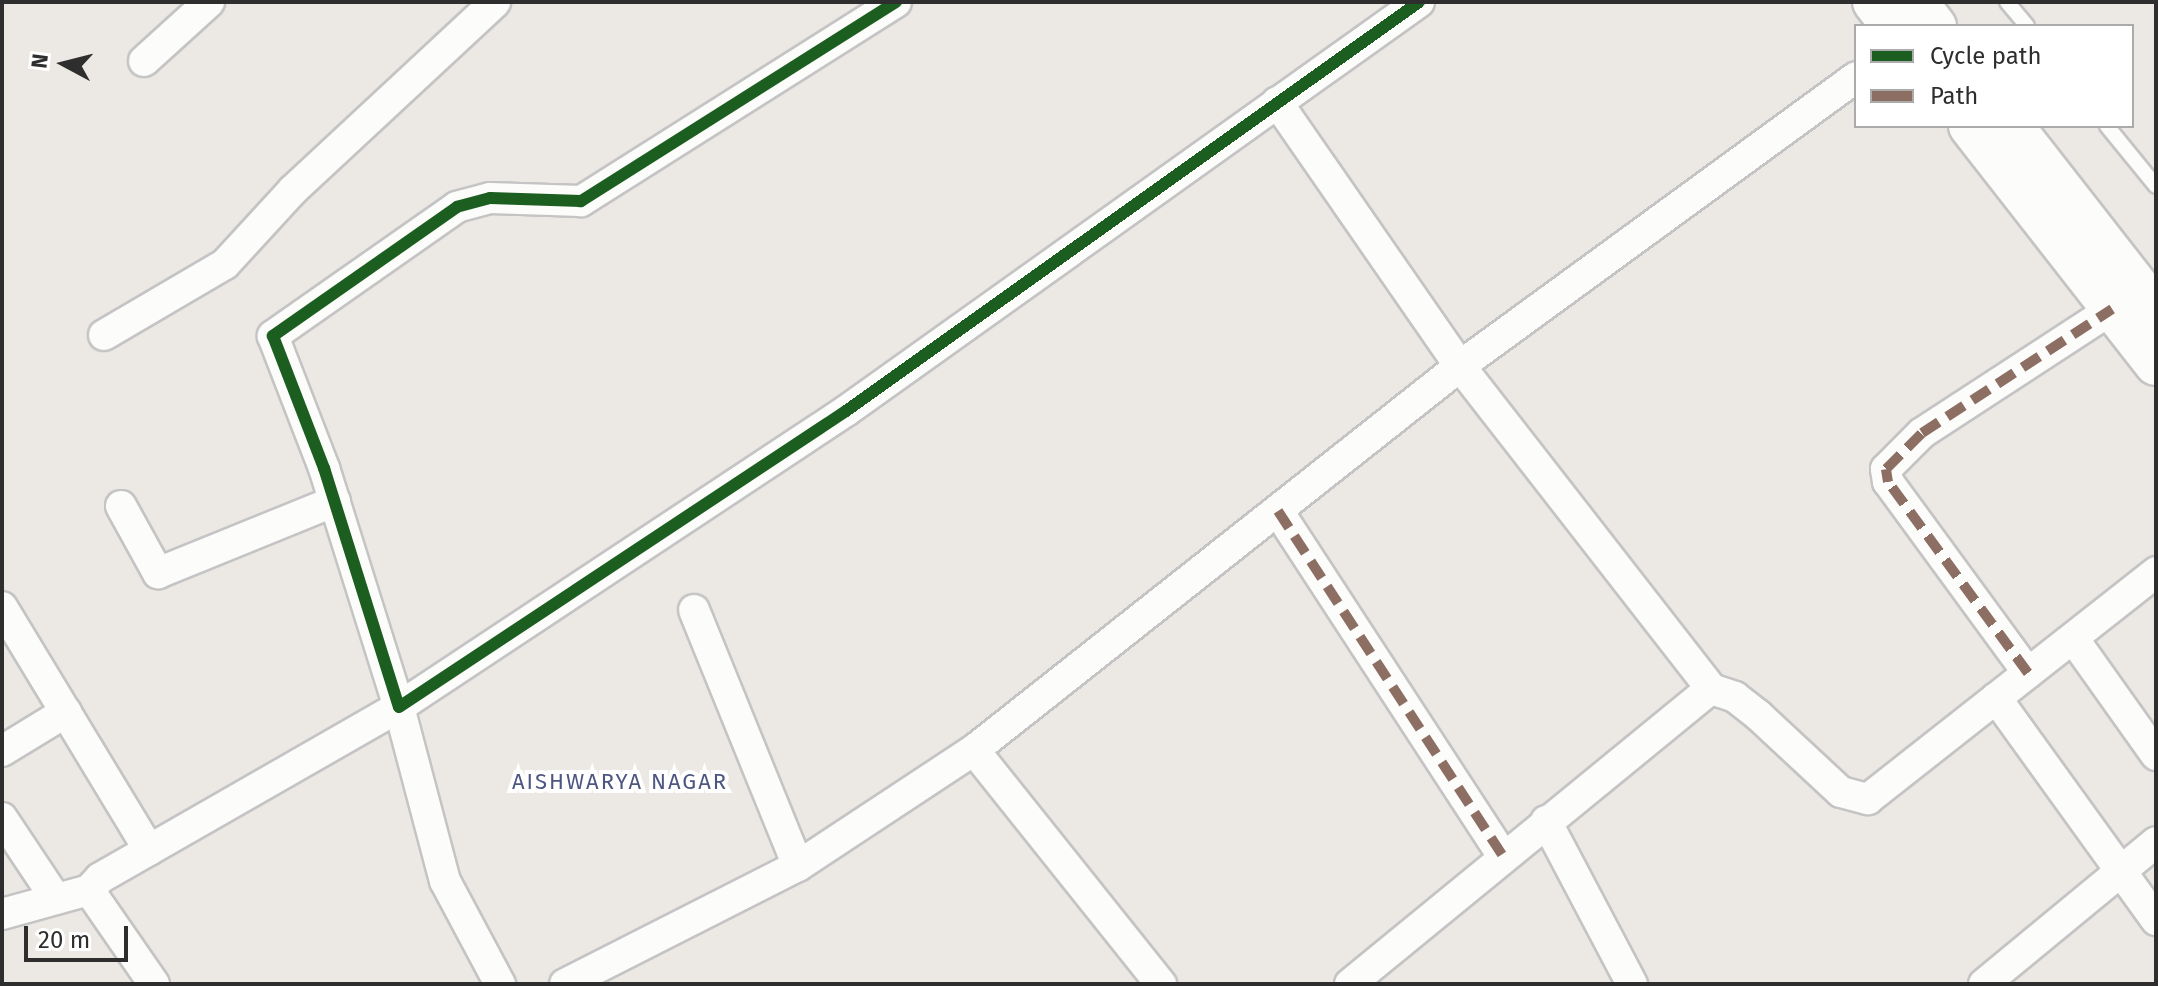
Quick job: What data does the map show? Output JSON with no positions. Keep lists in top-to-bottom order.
{
  "districts": ["AISHWARYA NAGAR"],
  "legend": ["Cycle path", "Path"],
  "scale_bar": "20 m",
  "north": "left"
}
